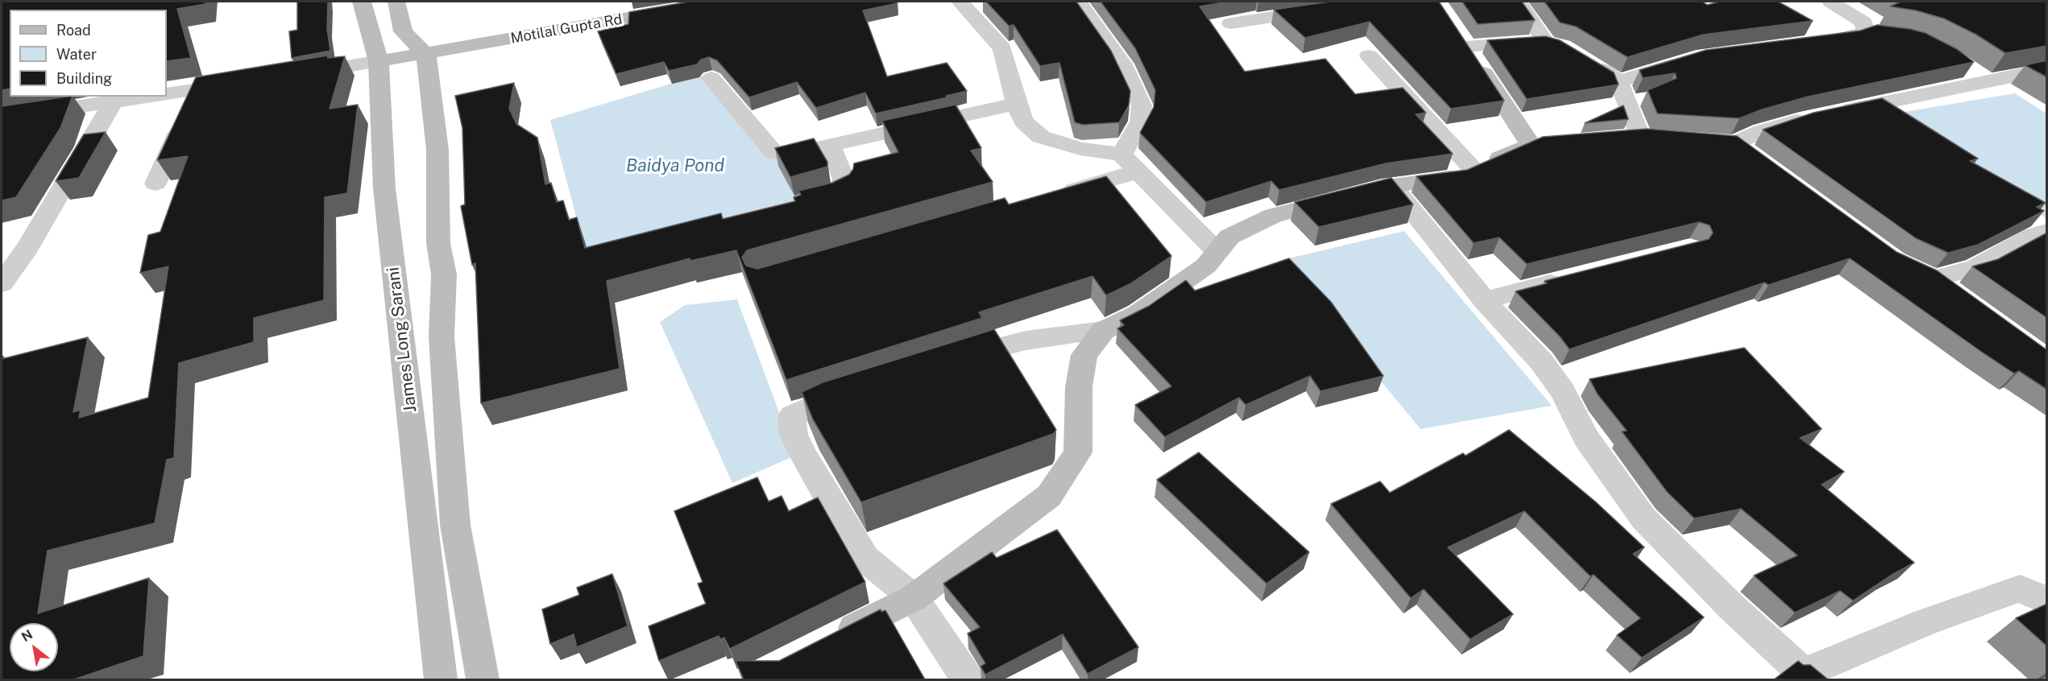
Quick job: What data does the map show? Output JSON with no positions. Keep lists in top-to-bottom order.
{
  "streets": {
    "main road": ["Motilal Gupta Rd", "James Long Sarani"]
  },
  "crossings": [
    ["Motilal Gupta Rd", "James Long Sarani"]
  ],
  "water": ["Baidya Pond"],
  "legend": ["Road", "Water", "Building"],
  "north": "top left"
}
